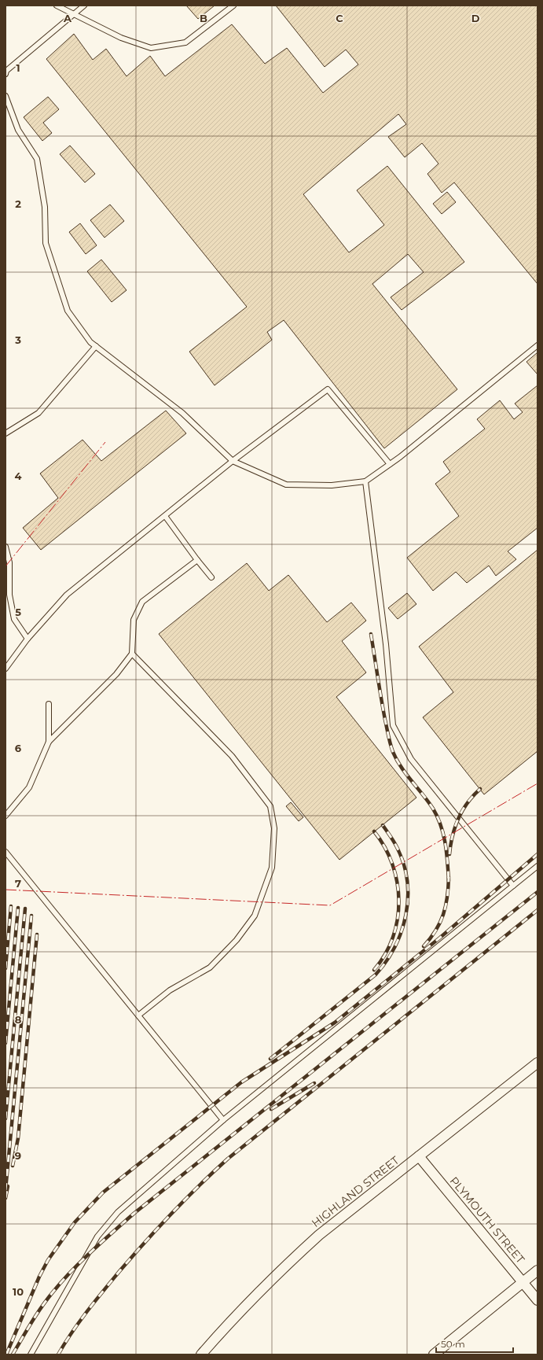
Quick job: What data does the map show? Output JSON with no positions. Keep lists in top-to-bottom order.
{
  "streets": {
    "street": ["HIGHLAND STREET", "PLYMOUTH STREET"]
  },
  "crossings": [
    ["HIGHLAND STREET", "PLYMOUTH STREET"]
  ],
  "scale_bar": "50 m",
  "grid": {
    "columns": [
      "A",
      "B",
      "C",
      "D"
    ],
    "rows": [
      "1",
      "2",
      "3",
      "4",
      "5",
      "6",
      "7",
      "8",
      "9",
      "10"
    ]
  }
}
